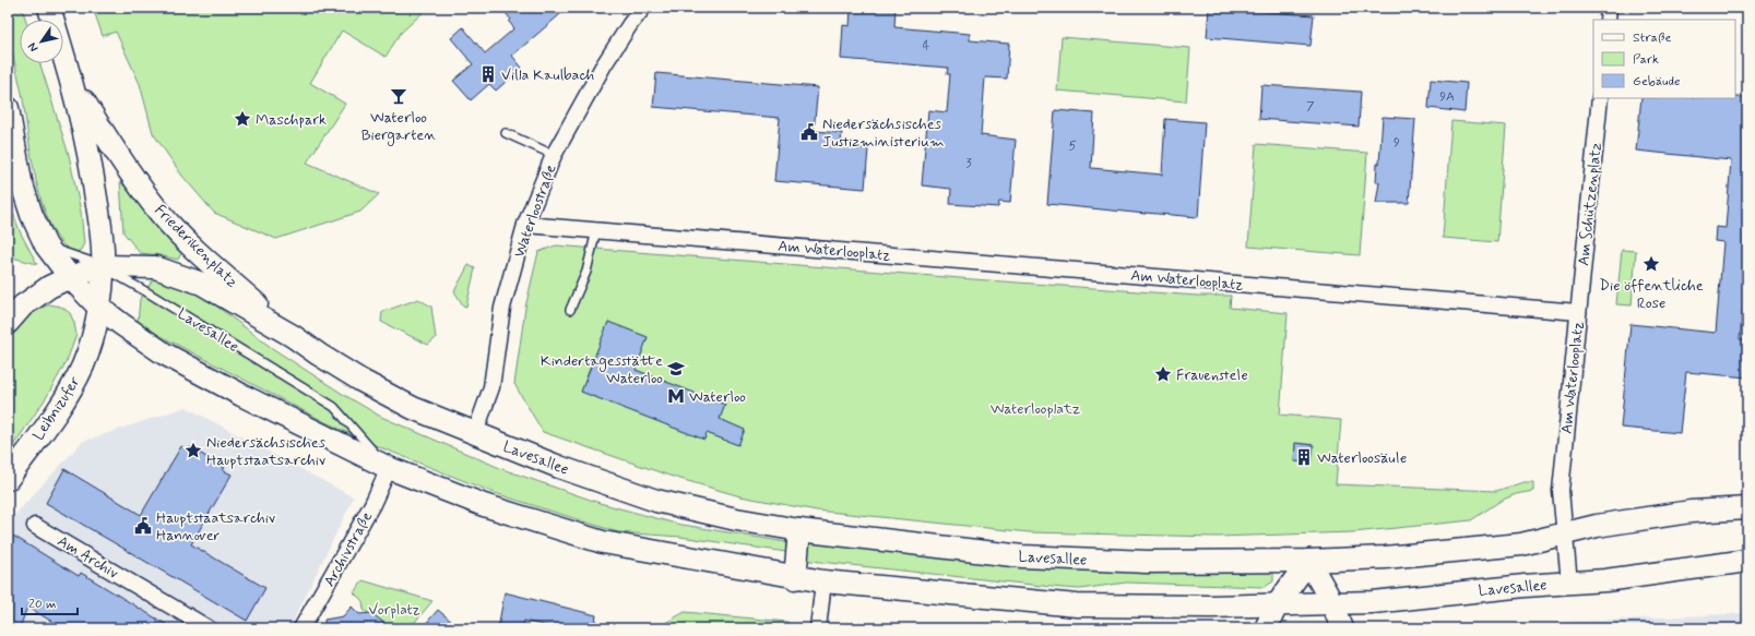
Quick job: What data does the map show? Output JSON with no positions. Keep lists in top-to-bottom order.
{
  "streets": {
    "main road": ["Friederikenplatz", "Lavesallee", "Leibnizufer"],
    "street": [
      "Am Schützenplatz",
      "Waterloostraße",
      "Am Waterlooplatz",
      "Archivstraße",
      "Am Archiv"
    ]
  },
  "crossings": [
    ["Am Schützenplatz", "Am Waterlooplatz"],
    ["Waterloostraße", "Am Waterlooplatz"],
    ["Waterloostraße", "Lavesallee"],
    ["Friederikenplatz", "Lavesallee"],
    ["Am Waterlooplatz", "Lavesallee"],
    ["Lavesallee", "Leibnizufer"],
    ["Lavesallee", "Archivstraße"]
  ],
  "parks": ["Waterlooplatz", "Vorplatz"],
  "places": {
    "building": ["Villa Kaulbach", "Waterloosäule"],
    "bar": ["Waterloo Biergarten"],
    "place": [
      "Maschpark",
      "Die öffentliche Rose",
      "Frauenstele",
      "Niedersächsisches Hauptstaatsarchiv"
    ],
    "public building": ["Niedersächsisches Justizministerium", "Hauptstaatsarchiv Hannover"],
    "school or university": ["Kindertagesstätte Waterloo"],
    "metro station": ["Waterloo"]
  },
  "house_numbers": [
    "4",
    "9A",
    "7",
    "9",
    "5",
    "3"
  ],
  "legend": ["Straße", "Park", "Gebäude"],
  "scale_bar": "20 m",
  "north": "bottom left"
}
